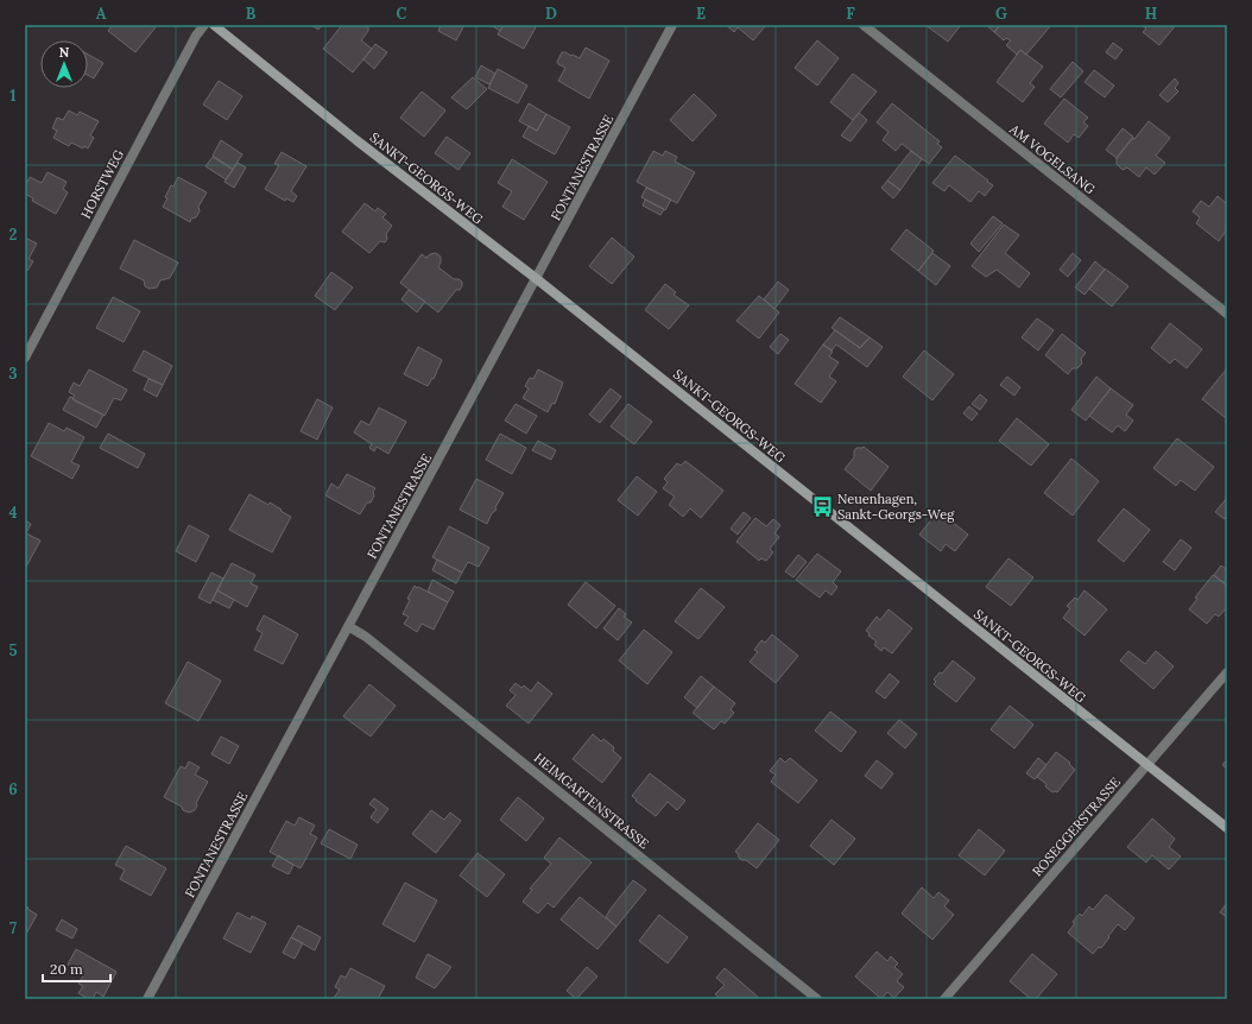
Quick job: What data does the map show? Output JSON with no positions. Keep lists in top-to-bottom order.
{
  "streets": {
    "street": [
      "AM VOGELSANG",
      "FONTANESTRASSE",
      "SANKT-GEORGS-WEG",
      "HORSTWEG",
      "HEIMGARTENSTRASSE",
      "ROSEGGERSTRASSE"
    ]
  },
  "crossings": [
    ["FONTANESTRASSE", "SANKT-GEORGS-WEG"],
    ["FONTANESTRASSE", "HEIMGARTENSTRASSE"],
    ["SANKT-GEORGS-WEG", "ROSEGGERSTRASSE"]
  ],
  "places": {
    "bus stop": ["Neuenhagen, Sankt-Georgs-Weg"]
  },
  "scale_bar": "20 m",
  "north": "top",
  "grid": {
    "columns": [
      "A",
      "B",
      "C",
      "D",
      "E",
      "F",
      "G",
      "H"
    ],
    "rows": [
      "1",
      "2",
      "3",
      "4",
      "5",
      "6",
      "7"
    ]
  }
}
